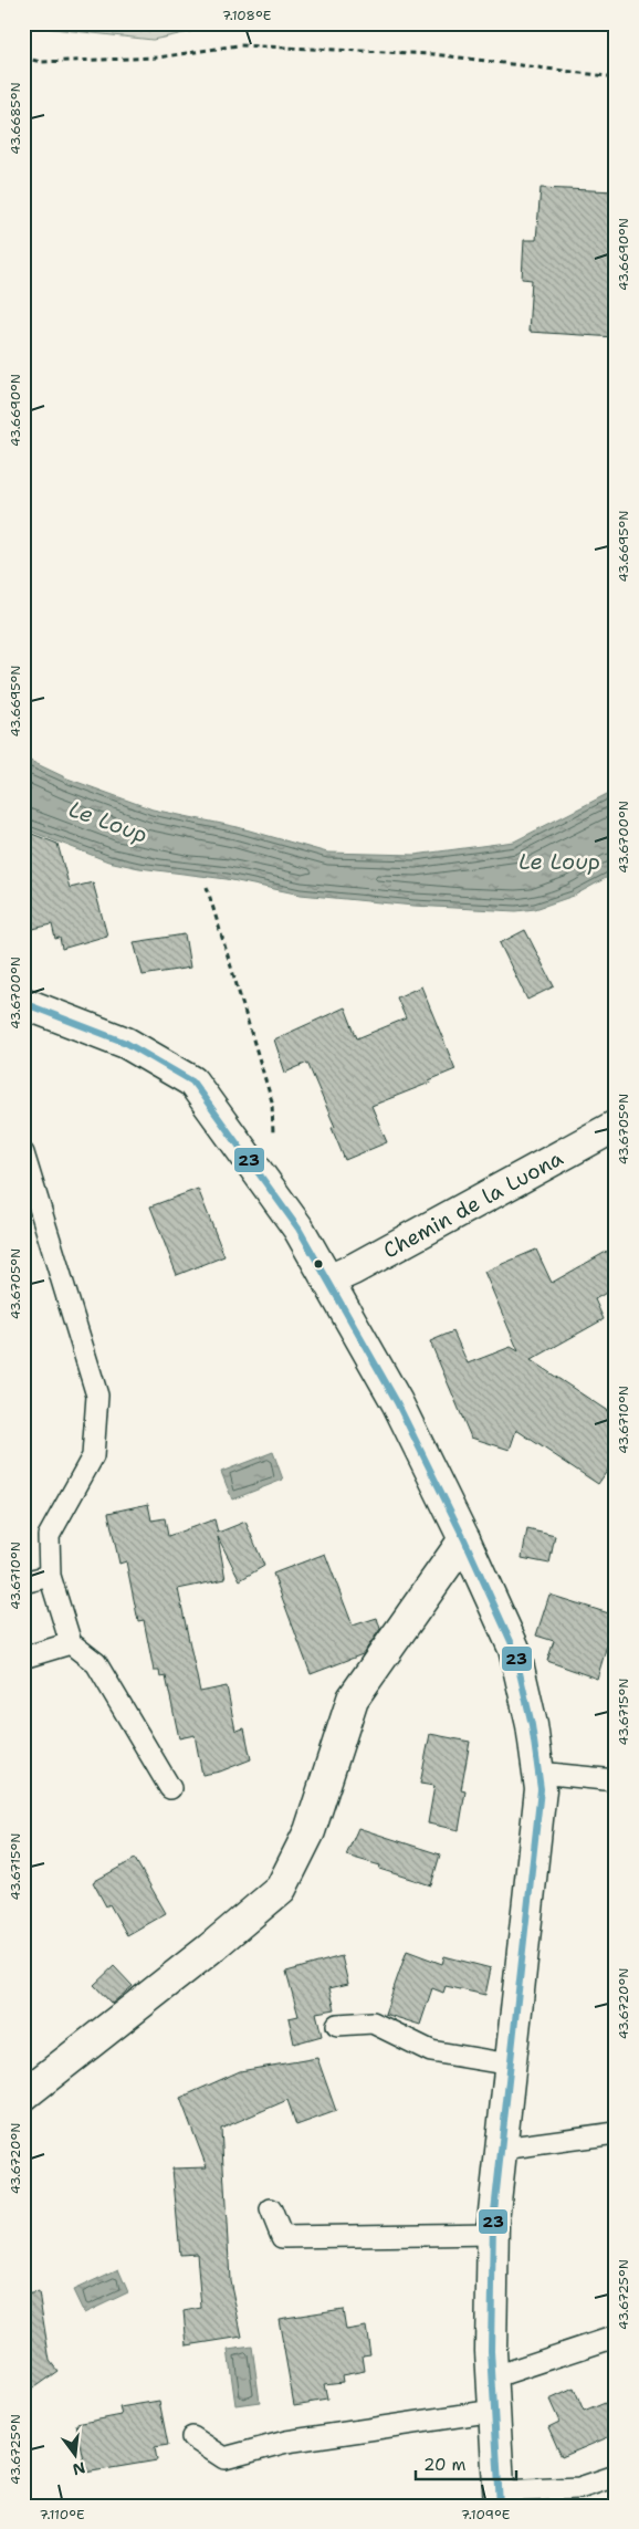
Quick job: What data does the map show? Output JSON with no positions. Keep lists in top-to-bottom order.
{
  "streets": {
    "street": ["Chemin de la Luona"]
  },
  "water": ["Le Loup"],
  "lines": ["transit line 23"],
  "scale_bar": "20 m",
  "north": "bottom",
  "coordinates": [
    "7.108°E",
    "43.6685°N",
    "43.6690°N",
    "43.6695°N",
    "43.6700°N",
    "43.6705°N",
    "43.6710°N",
    "43.6715°N",
    "43.6720°N",
    "43.6725°N",
    "7.110°E",
    "7.109°E"
  ]
}
